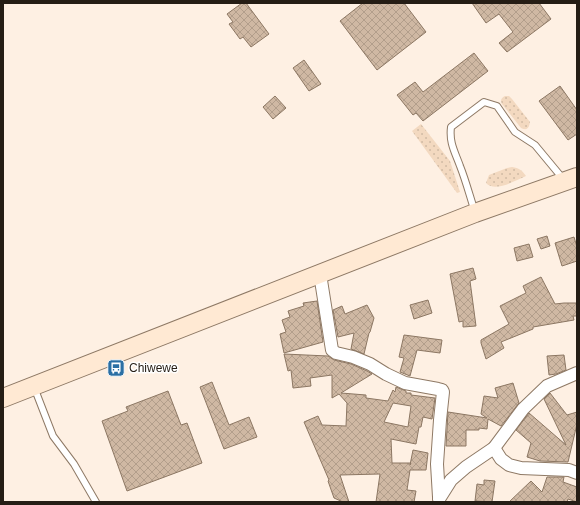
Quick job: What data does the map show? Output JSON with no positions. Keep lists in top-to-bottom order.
{
  "places": {
    "bus stop": ["Chiwewe"]
  }
}
